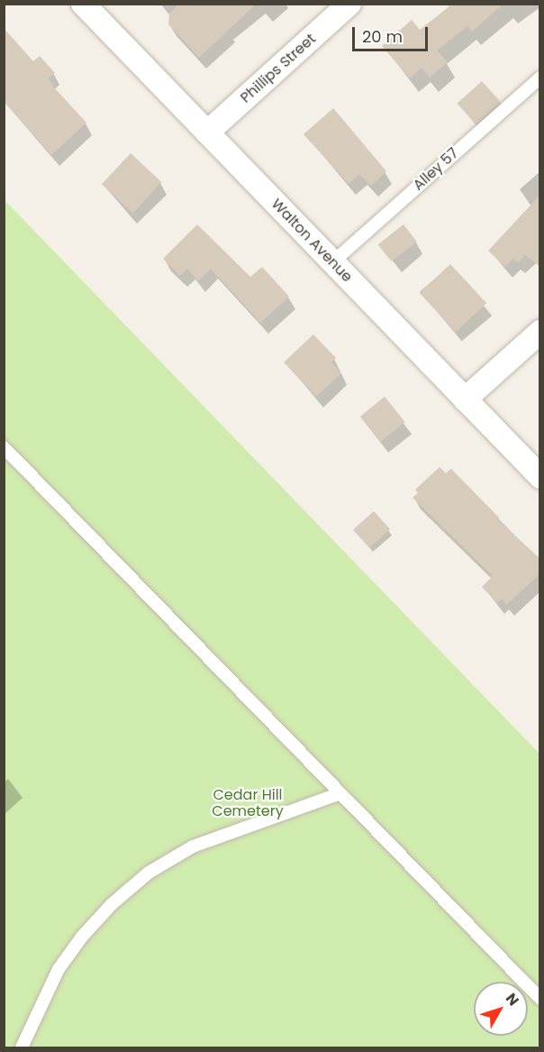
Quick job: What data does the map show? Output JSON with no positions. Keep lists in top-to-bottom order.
{
  "streets": {
    "street": ["Phillips Street", "Walton Avenue"],
    "lane": ["Alley 57"]
  },
  "crossings": [
    ["Phillips Street", "Walton Avenue"],
    ["Alley 57", "Walton Avenue"]
  ],
  "parks": ["Cedar Hill Cemetery"],
  "scale_bar": "20 m",
  "north": "top right"
}
